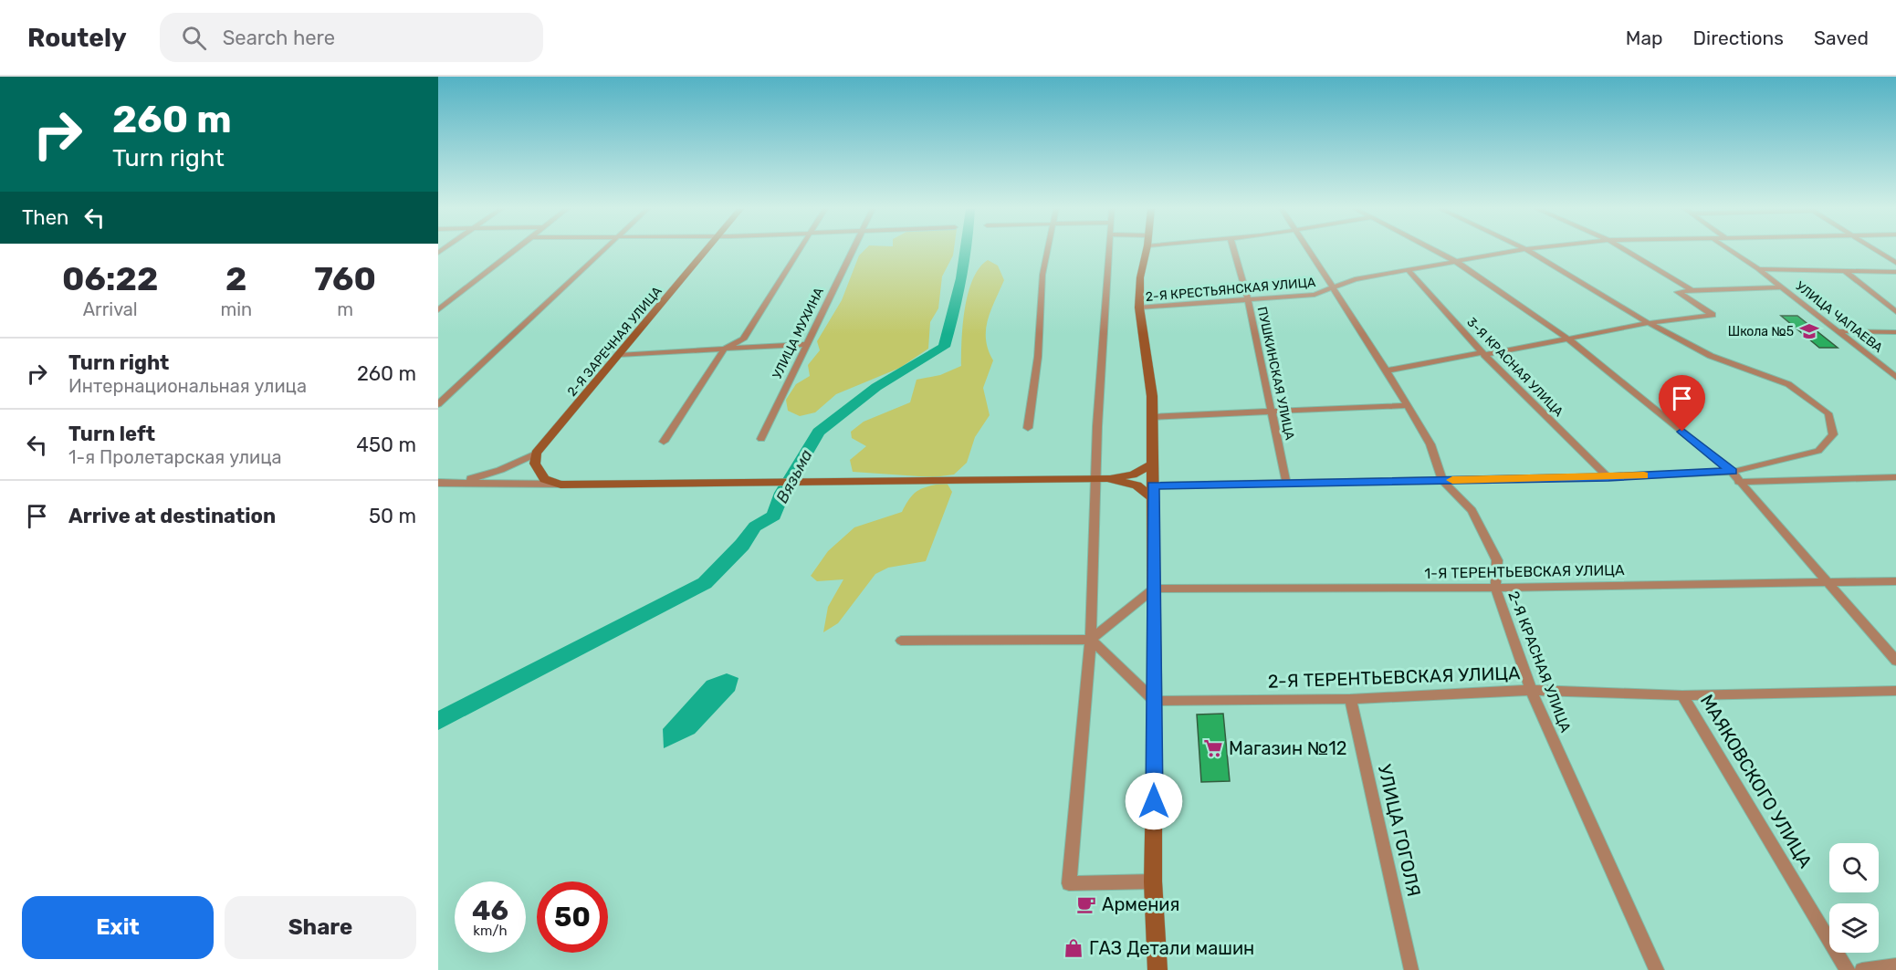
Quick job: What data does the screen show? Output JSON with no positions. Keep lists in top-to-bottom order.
{
  "streets": {
    "main road": ["2-Я ЗАРЕЧНАЯ УЛИЦА"],
    "street": [
      "2-Я КРЕСТЬЯНСКАЯ УЛИЦА",
      "УЛИЦА ЧАПАЕВА",
      "УЛИЦА МУХИНА",
      "3-Я КРАСНАЯ УЛИЦА",
      "ПУШКИНСКАЯ УЛИЦА",
      "1-Я ТЕРЕНТЬЕВСКАЯ УЛИЦА",
      "2-Я КРАСНАЯ УЛИЦА",
      "2-Я ТЕРЕНТЬЕВСКАЯ УЛИЦА",
      "МАЯКОВСКОГО УЛИЦА",
      "УЛИЦА ГОГОЛЯ"
    ]
  },
  "crossings": [
    ["2-Я КРЕСТЬЯНСКАЯ УЛИЦА", "3-Я КРАСНАЯ УЛИЦА"],
    ["2-Я КРЕСТЬЯНСКАЯ УЛИЦА", "ПУШКИНСКАЯ УЛИЦА"],
    ["2-Я КРЕСТЬЯНСКАЯ УЛИЦА", "2-Я КРАСНАЯ УЛИЦА"],
    ["1-Я ТЕРЕНТЬЕВСКАЯ УЛИЦА", "2-Я КРАСНАЯ УЛИЦА"],
    ["2-Я КРАСНАЯ УЛИЦА", "2-Я ТЕРЕНТЬЕВСКАЯ УЛИЦА"],
    ["2-Я ТЕРЕНТЬЕВСКАЯ УЛИЦА", "МАЯКОВСКОГО УЛИЦА"],
    ["2-Я ТЕРЕНТЬЕВСКАЯ УЛИЦА", "УЛИЦА ГОГОЛЯ"]
  ],
  "water": ["Вязьма"],
  "places": {
    "school or university": ["Школа №5"],
    "supermarket": ["Магазин №12"],
    "cafe": ["Армения"],
    "shop": ["ГАЗ Детали машин"]
  },
  "page": {
    "header": "Routely",
    "search": "Search here",
    "nav": ["Map", "Directions", "Saved"],
    "turn": ["260 m", "Turn right"],
    "then": "Then",
    "eta": [
      "06:22",
      "Arrival",
      "2",
      "min",
      "760",
      "m"
    ],
    "list": [
      {
        "name": "Turn right",
        "note": "Интернациональная улица",
        "value": "260 m"
      },
      {
        "name": "Turn left",
        "note": "1-я Пролетарская улица",
        "value": "450 m"
      },
      {
        "name": "Arrive at destination",
        "value": "50 m"
      }
    ],
    "speed": "46 km/h",
    "limit": "50",
    "buttons": ["Exit", "Share"]
  }
}
